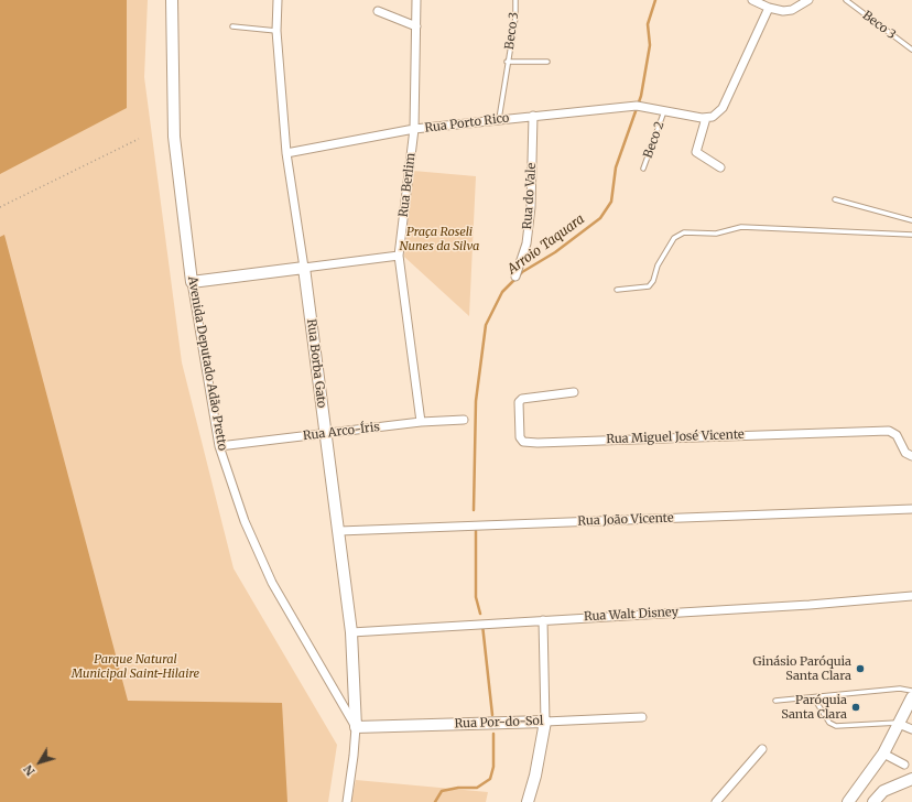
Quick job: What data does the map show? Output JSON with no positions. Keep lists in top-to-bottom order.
{
  "streets": {
    "street": [
      "Rua Porto Rico",
      "Rua Berlim",
      "Rua do Vale",
      "Avenida Deputado Adão Pretto",
      "Rua Borba Gato",
      "Rua Arco-Íris",
      "Rua Miguel José Vicente",
      "Rua João Vicente",
      "Rua Walt Disney",
      "Rua Por-do-Sol"
    ],
    "lane": ["Beco 3", "Beco 2"]
  },
  "crossings": [
    ["Beco 3", "Rua Porto Rico"],
    ["Rua Porto Rico", "Beco 2"],
    ["Rua Porto Rico", "Rua Berlim"],
    ["Rua Porto Rico", "Rua do Vale"],
    ["Rua Porto Rico", "Rua Borba Gato"],
    ["Rua Berlim", "Rua Arco-Íris"],
    ["Avenida Deputado Adão Pretto", "Rua Borba Gato"],
    ["Avenida Deputado Adão Pretto", "Rua Arco-Íris"],
    ["Avenida Deputado Adão Pretto", "Rua Por-do-Sol"],
    ["Rua Borba Gato", "Rua Arco-Íris"],
    ["Rua Borba Gato", "Rua João Vicente"],
    ["Rua Borba Gato", "Rua Walt Disney"],
    ["Rua Borba Gato", "Rua Por-do-Sol"]
  ],
  "water": ["Arroio Taquara"],
  "parks": ["Praça Roseli Nunes da Silva", "Parque Natural Municipal Saint-Hilaire"],
  "places": ["Ginásio Paróquia Santa Clara", "Paróquia Santa Clara"],
  "north": "bottom left"
}
